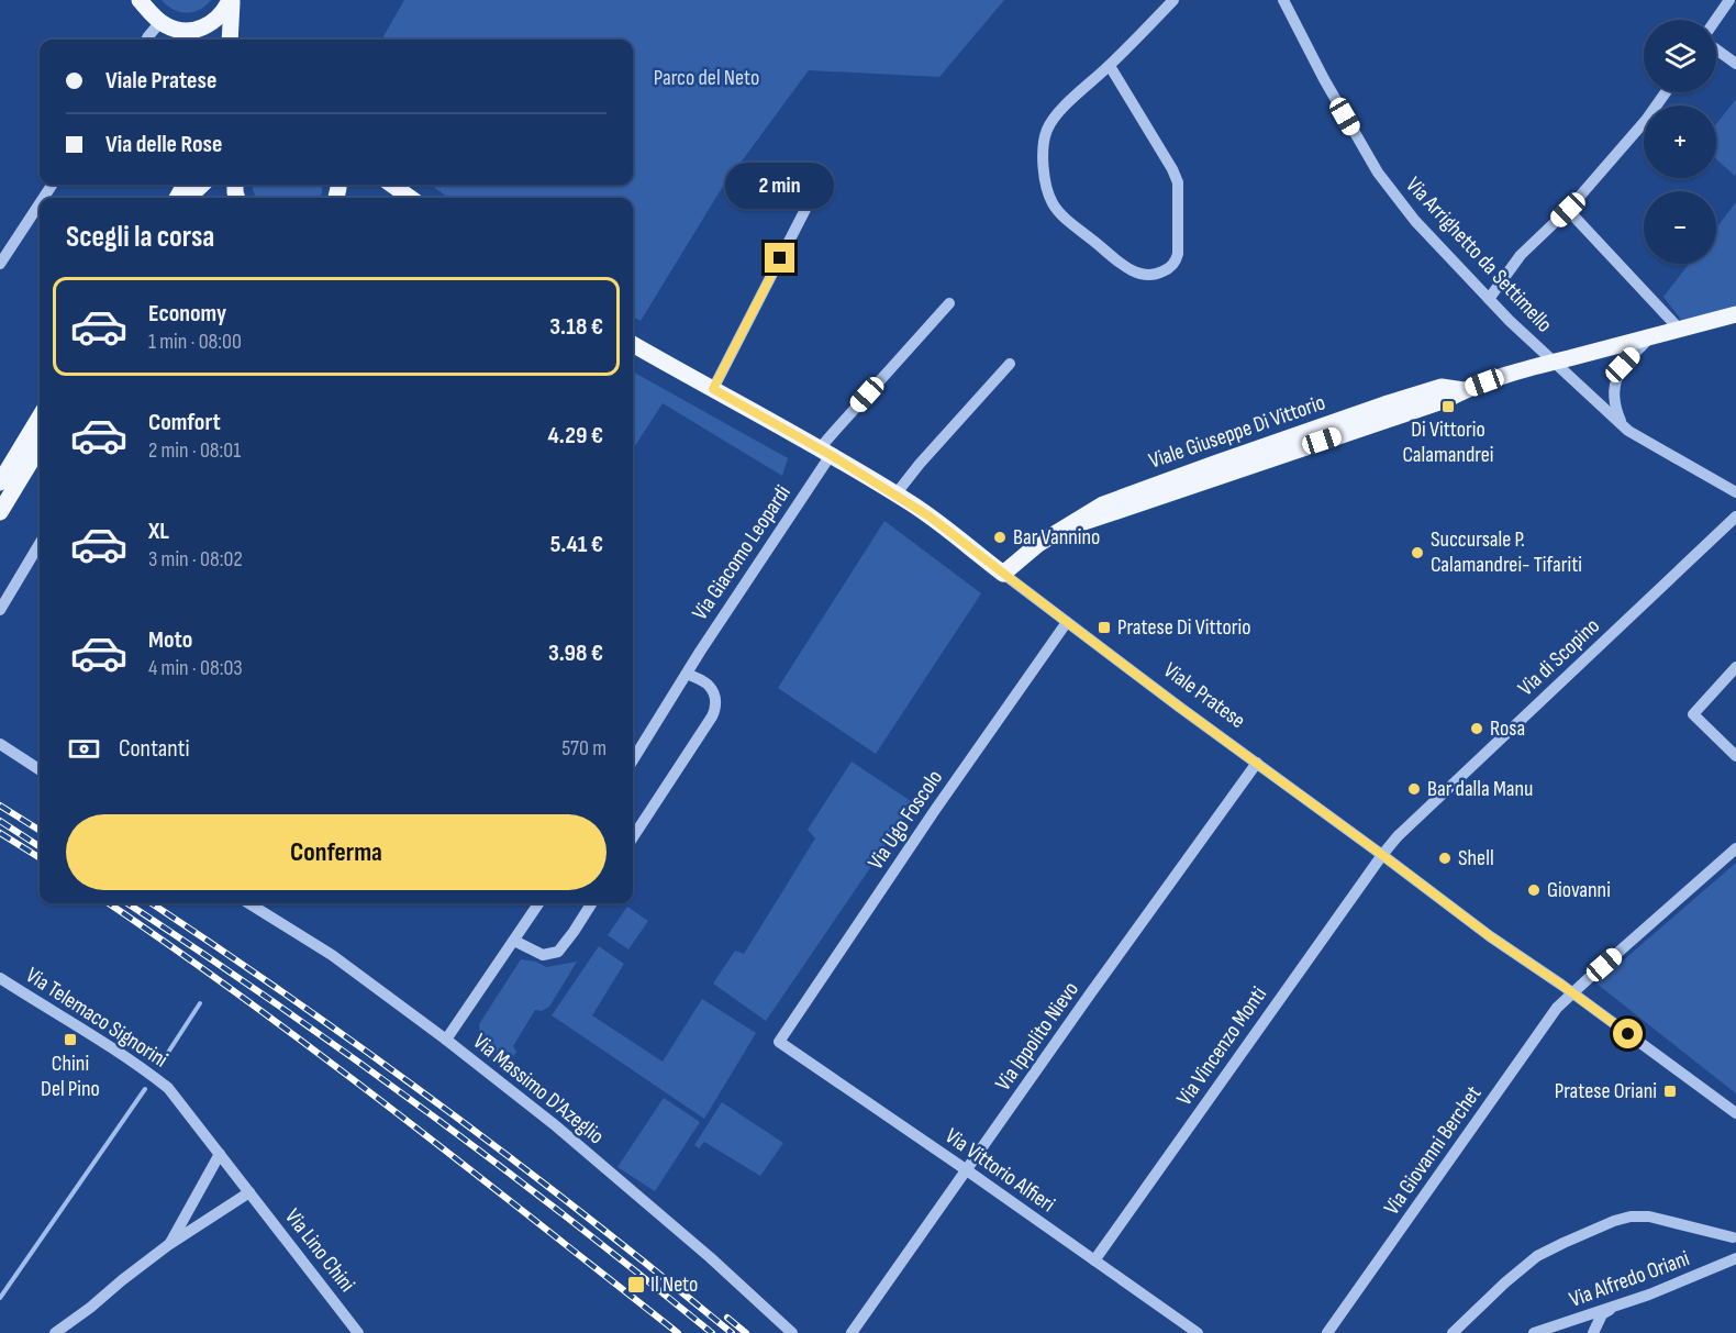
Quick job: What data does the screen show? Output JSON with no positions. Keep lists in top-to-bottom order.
{
  "streets": {
    "main road": ["Viale Giuseppe Di Vittorio", "Viale Pratese"],
    "street": [
      "Via Arrighetto da Settimello",
      "Via Giacomo Leopardi",
      "Via di Scopino",
      "Via Ugo Foscolo",
      "Via Telemaco Signorini",
      "Via Ippolito Nievo",
      "Via Vincenzo Monti",
      "Via Massimo D'Azeglio",
      "Via Giovanni Berchet",
      "Via Vittorio Alfieri",
      "Via Lino Chini",
      "Via Alfredo Oriani"
    ]
  },
  "crossings": [
    ["Via Arrighetto da Settimello", "Viale Giuseppe Di Vittorio"],
    ["Viale Giuseppe Di Vittorio", "Viale Pratese"],
    ["Via Giacomo Leopardi", "Viale Pratese"],
    ["Via di Scopino", "Viale Pratese"],
    ["Via di Scopino", "Via Vincenzo Monti"],
    ["Viale Pratese", "Via Ugo Foscolo"],
    ["Viale Pratese", "Via Ippolito Nievo"],
    ["Viale Pratese", "Via Vincenzo Monti"],
    ["Viale Pratese", "Via Giovanni Berchet"],
    ["Via Ugo Foscolo", "Via Vittorio Alfieri"],
    ["Via Telemaco Signorini", "Via Lino Chini"],
    ["Via Ippolito Nievo", "Via Vittorio Alfieri"],
    ["Via Vincenzo Monti", "Via Vittorio Alfieri"]
  ],
  "parks": ["Parco del Neto"],
  "places": {
    "transit": [
      "Di Vittorio Calamandrei",
      "Pratese Di Vittorio",
      "Chini Del Pino",
      "Pratese Oriani",
      "Il Neto"
    ],
    "other": [
      "Bar Vannino",
      "Succursale P. Calamandrei- Tifariti",
      "Rosa",
      "Bar dalla Manu",
      "Shell",
      "Giovanni"
    ]
  },
  "page": {
    "map_buttons": ["+", "−"],
    "banner": ["Viale Pratese", "Via delle Rose"],
    "bubble": "2 min",
    "heading": "Scegli la corsa",
    "list": [
      {
        "name": "Economy",
        "note": "1 min · 08:00",
        "value": "3.18 €"
      },
      {
        "name": "Comfort",
        "note": "2 min · 08:01",
        "value": "4.29 €"
      },
      {
        "name": "XL",
        "note": "3 min · 08:02",
        "value": "5.41 €"
      },
      {
        "name": "Moto",
        "note": "4 min · 08:03",
        "value": "3.98 €"
      }
    ],
    "pay": ["Contanti", "570 m"],
    "buttons": "Conferma"
  }
}
